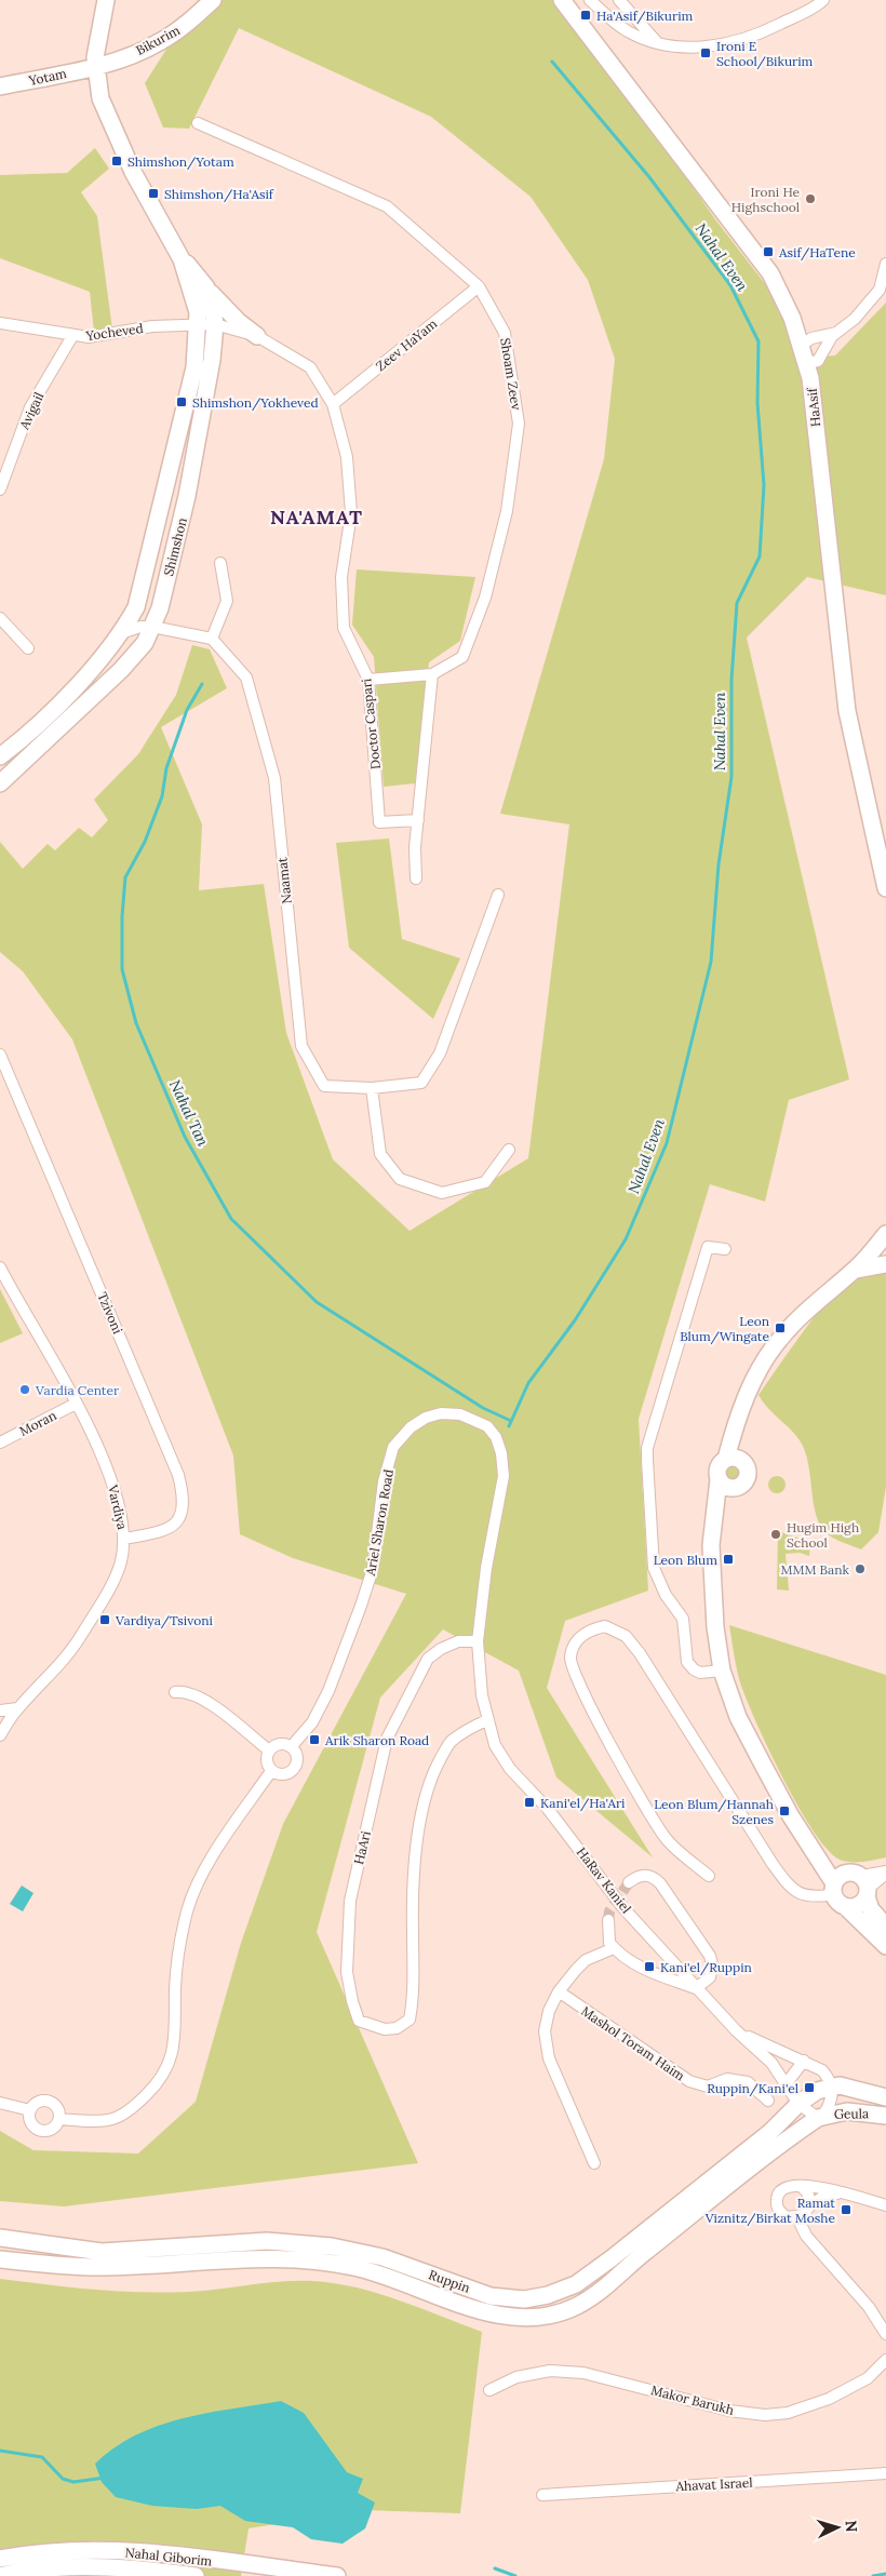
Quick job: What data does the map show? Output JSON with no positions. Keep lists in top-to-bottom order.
{
  "streets": {
    "street": [
      "Bikurim",
      "Yotam",
      "Yocheved",
      "Zeev HaYam",
      "Shoam Zeev",
      "HaAsif",
      "Avigail",
      "Shimshon",
      "Doctor Caspari",
      "Naamat",
      "Tzivoni",
      "Moran",
      "Vardiya",
      "Ariel Sharon Road",
      "HaAri",
      "HaRav Kaniel",
      "Mashol Toram Haim",
      "Geula",
      "Ruppin",
      "Makor Barukh",
      "Ahavat Israel",
      "Nahal Giborim"
    ]
  },
  "crossings": [
    ["Bikurim", "Yotam"],
    ["Bikurim", "Shimshon"],
    ["Yotam", "Shimshon"],
    ["Yocheved", "Avigail"],
    ["Yocheved", "Shimshon"],
    ["Yocheved", "Doctor Caspari"],
    ["Zeev HaYam", "Shoam Zeev"],
    ["Zeev HaYam", "Doctor Caspari"],
    ["Shoam Zeev", "Doctor Caspari"],
    ["Shimshon", "Doctor Caspari"],
    ["Tzivoni", "Vardiya"],
    ["Moran", "Vardiya"],
    ["Ariel Sharon Road", "HaAri"],
    ["HaAri", "HaRav Kaniel"],
    ["HaRav Kaniel", "Geula"],
    ["HaRav Kaniel", "Ruppin"],
    ["Geula", "Ruppin"]
  ],
  "districts": ["NA'AMAT"],
  "water": ["Nahal Even", "Nahal Tan"],
  "places": {
    "transit": [
      "Ha'Asif/Bikurim",
      "Ironi E School/Bikurim",
      "Shimshon/Yotam",
      "Shimshon/Ha'Asif",
      "Asif/HaTene",
      "Shimshon/Yokheved",
      "Leon Blum/Wingate",
      "Leon Blum",
      "Vardiya/Tsivoni",
      "Arik Sharon Road",
      "Kani'el/Ha'Ari",
      "Leon Blum/Hannah Szenes",
      "Kani'el/Ruppin",
      "Ruppin/Kani'el",
      "Ramat Viznitz/Birkat Moshe"
    ],
    "other": [
      "Ironi He Highschool",
      "Vardia Center",
      "Hugim High School",
      "MMM Bank"
    ]
  },
  "north": "right"
}
